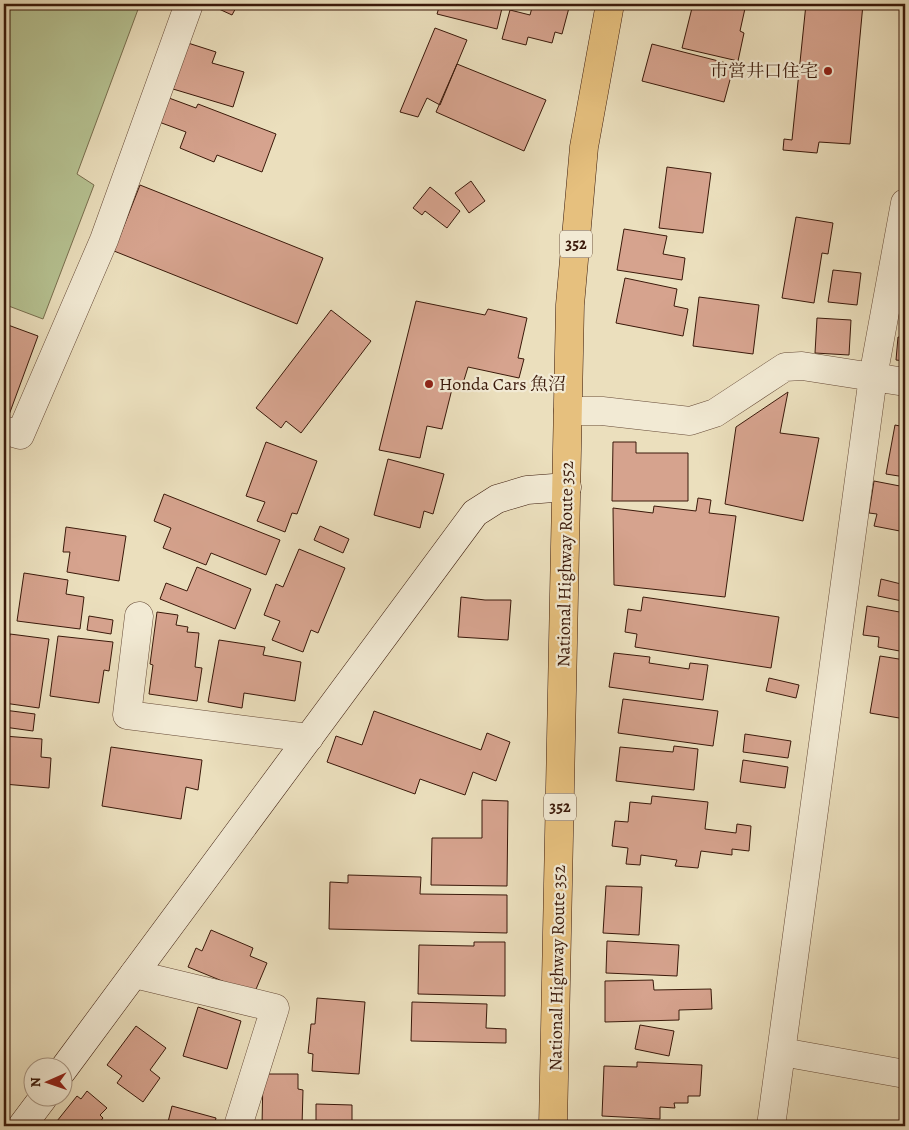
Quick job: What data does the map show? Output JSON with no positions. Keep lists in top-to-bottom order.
{
  "streets": {
    "highway": ["352", "National Highway Route 352"]
  },
  "places": ["市営井口住宅", "Honda Cars 魚沼"],
  "north": "left"
}
